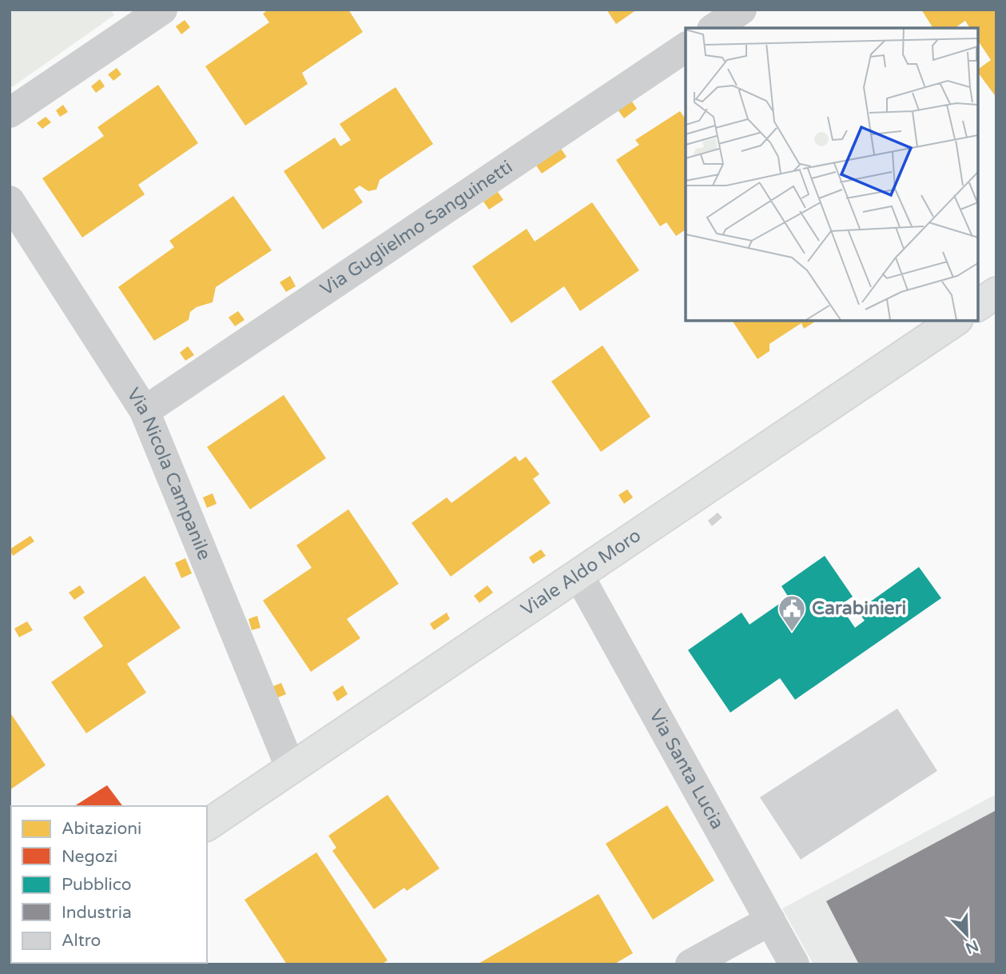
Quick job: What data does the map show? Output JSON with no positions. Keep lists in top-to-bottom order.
{
  "streets": {
    "main road": ["Viale Aldo Moro"],
    "street": ["Via Guglielmo Sanguinetti", "Via Nicola Campanile", "Via Santa Lucia"]
  },
  "crossings": [
    ["Via Guglielmo Sanguinetti", "Via Nicola Campanile"],
    ["Via Nicola Campanile", "Viale Aldo Moro"],
    ["Viale Aldo Moro", "Via Santa Lucia"]
  ],
  "places": {
    "public building": ["Carabinieri"]
  },
  "legend": [
    "Abitazioni",
    "Negozi",
    "Pubblico",
    "Industria",
    "Altro"
  ],
  "north": "bottom right"
}
